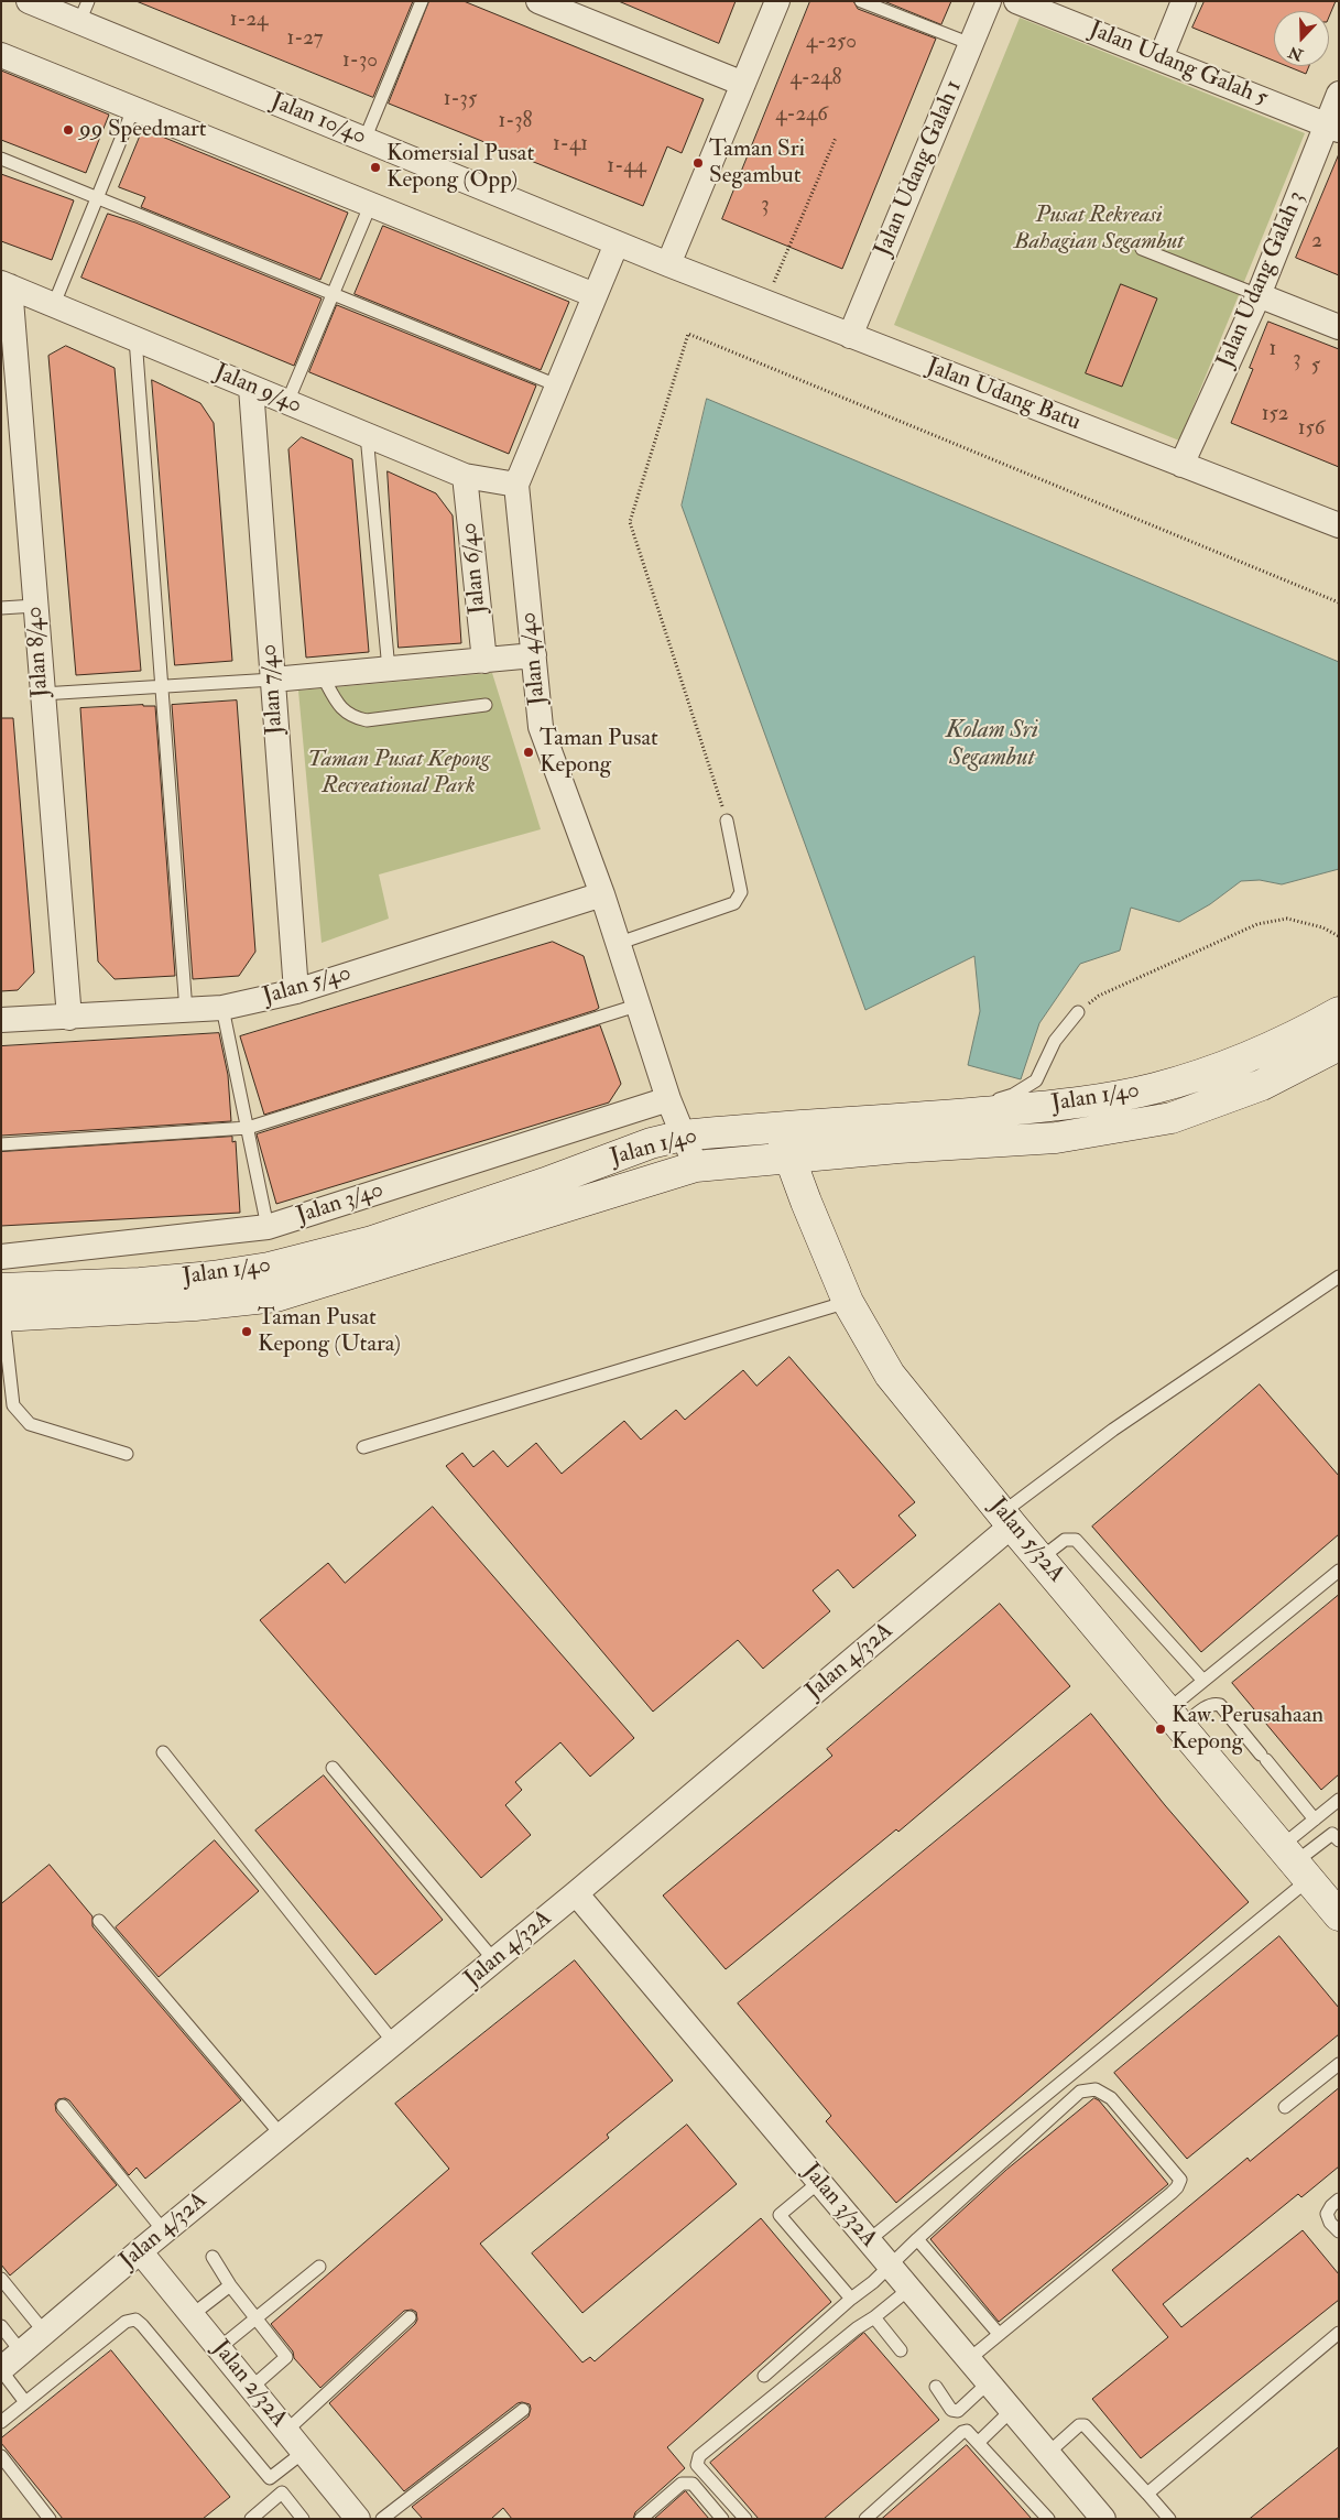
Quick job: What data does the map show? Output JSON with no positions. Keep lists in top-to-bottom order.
{
  "streets": {
    "main road": ["Jalan 1/40", "Jalan 5/32A"],
    "street": [
      "Jalan Udang Galah 5",
      "Jalan 10/40",
      "Jalan Udang Galah 1",
      "Jalan Udang Galah 3",
      "Jalan 9/40",
      "Jalan Udang Batu",
      "Jalan 6/40",
      "Jalan 8/40",
      "Jalan 4/40",
      "Jalan 7/40",
      "Jalan 5/40",
      "Jalan 3/40",
      "Jalan 4/32A",
      "Jalan 3/32A",
      "Jalan 2/32A"
    ]
  },
  "crossings": [
    ["Jalan Udang Galah 5", "Jalan Udang Galah 3"],
    ["Jalan 10/40", "Jalan Udang Batu"],
    ["Jalan 10/40", "Jalan 4/40"],
    ["Jalan Udang Galah 1", "Jalan Udang Batu"],
    ["Jalan Udang Galah 3", "Jalan Udang Batu"],
    ["Jalan 9/40", "Jalan 6/40"],
    ["Jalan 9/40", "Jalan 8/40"],
    ["Jalan 9/40", "Jalan 4/40"],
    ["Jalan 9/40", "Jalan 7/40"],
    ["Jalan 8/40", "Jalan 5/40"],
    ["Jalan 4/40", "Jalan 5/40"],
    ["Jalan 4/40", "Jalan 1/40"],
    ["Jalan 4/40", "Jalan 3/40"],
    ["Jalan 7/40", "Jalan 5/40"],
    ["Jalan 1/40", "Jalan 5/32A"],
    ["Jalan 5/32A", "Jalan 4/32A"],
    ["Jalan 4/32A", "Jalan 3/32A"],
    ["Jalan 4/32A", "Jalan 2/32A"]
  ],
  "water": ["Kolam Sri Segambut"],
  "parks": ["Pusat Rekreasi Bahagian Segambut", "Taman Pusat Kepong Recreational Park"],
  "places": [
    "99 Speedmart",
    "Taman Sri Segambut",
    "Komersial Pusat Kepong (Opp)",
    "Taman Pusat Kepong",
    "Taman Pusat Kepong (Utara)",
    "Kaw. Perusahaan Kepong"
  ],
  "house_numbers": [
    "1-24",
    "1-27",
    "4-250",
    "1-30",
    "4-248",
    "1-35",
    "4-246",
    "1-38",
    "1-41",
    "1-44",
    "3",
    "2",
    "1",
    "3",
    "5",
    "152",
    "156"
  ],
  "north": "bottom"
}
